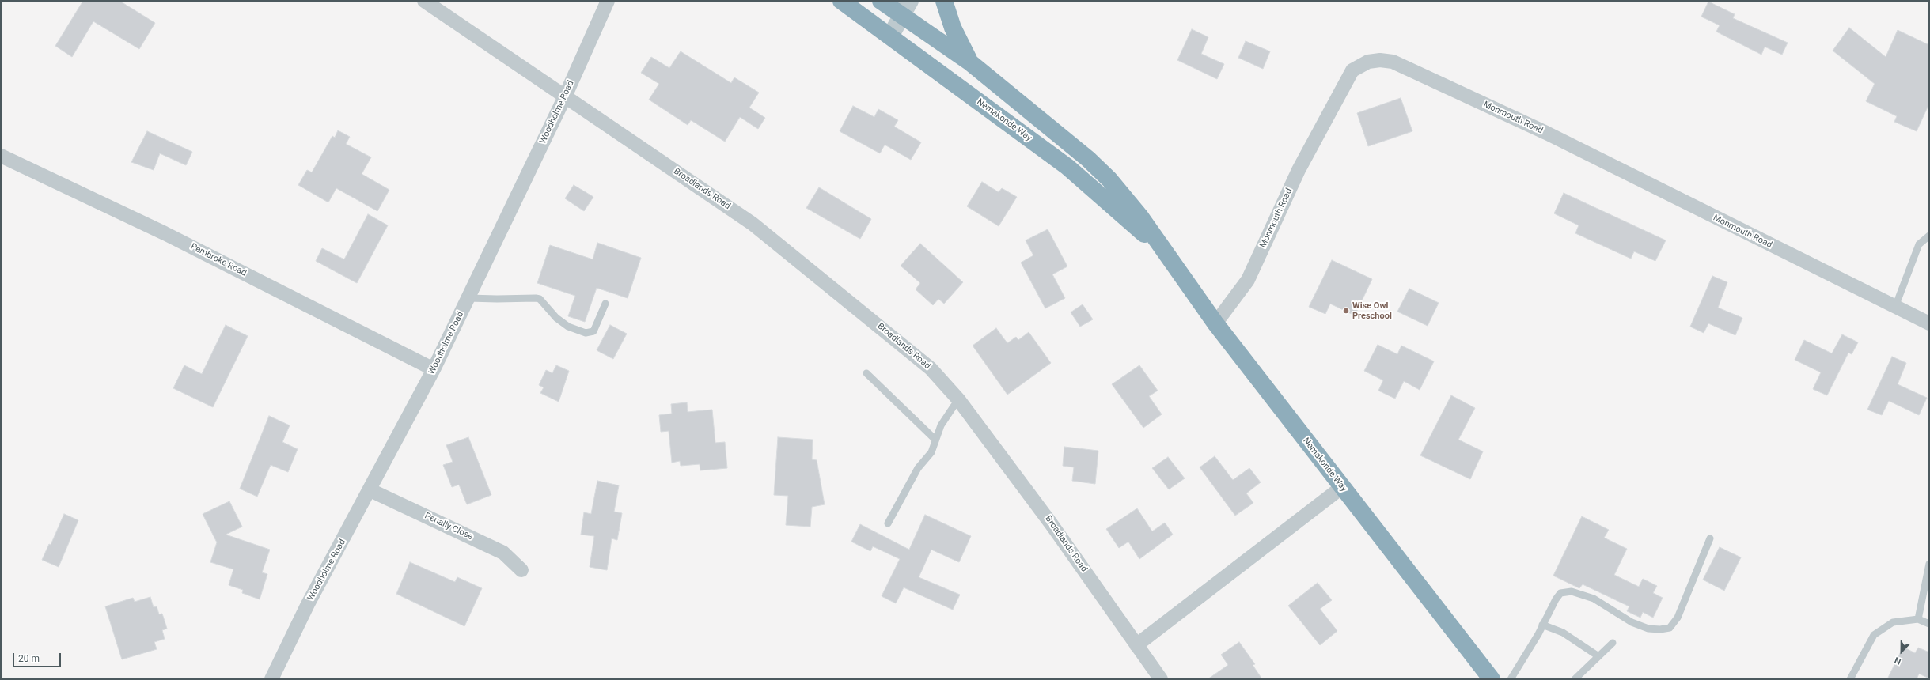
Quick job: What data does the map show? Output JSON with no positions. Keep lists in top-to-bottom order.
{
  "streets": {
    "highway": ["Nemakonde Way"],
    "street": [
      "Woodholme Road",
      "Monmouth Road",
      "Broadlands Road",
      "Pembroke Road",
      "Penally Close"
    ]
  },
  "crossings": [
    ["Woodholme Road", "Broadlands Road"],
    ["Woodholme Road", "Pembroke Road"],
    ["Woodholme Road", "Penally Close"],
    ["Monmouth Road", "Nemakonde Way"]
  ],
  "places": ["Wise Owl Preschool"],
  "scale_bar": "20 m",
  "north": "bottom"
}
